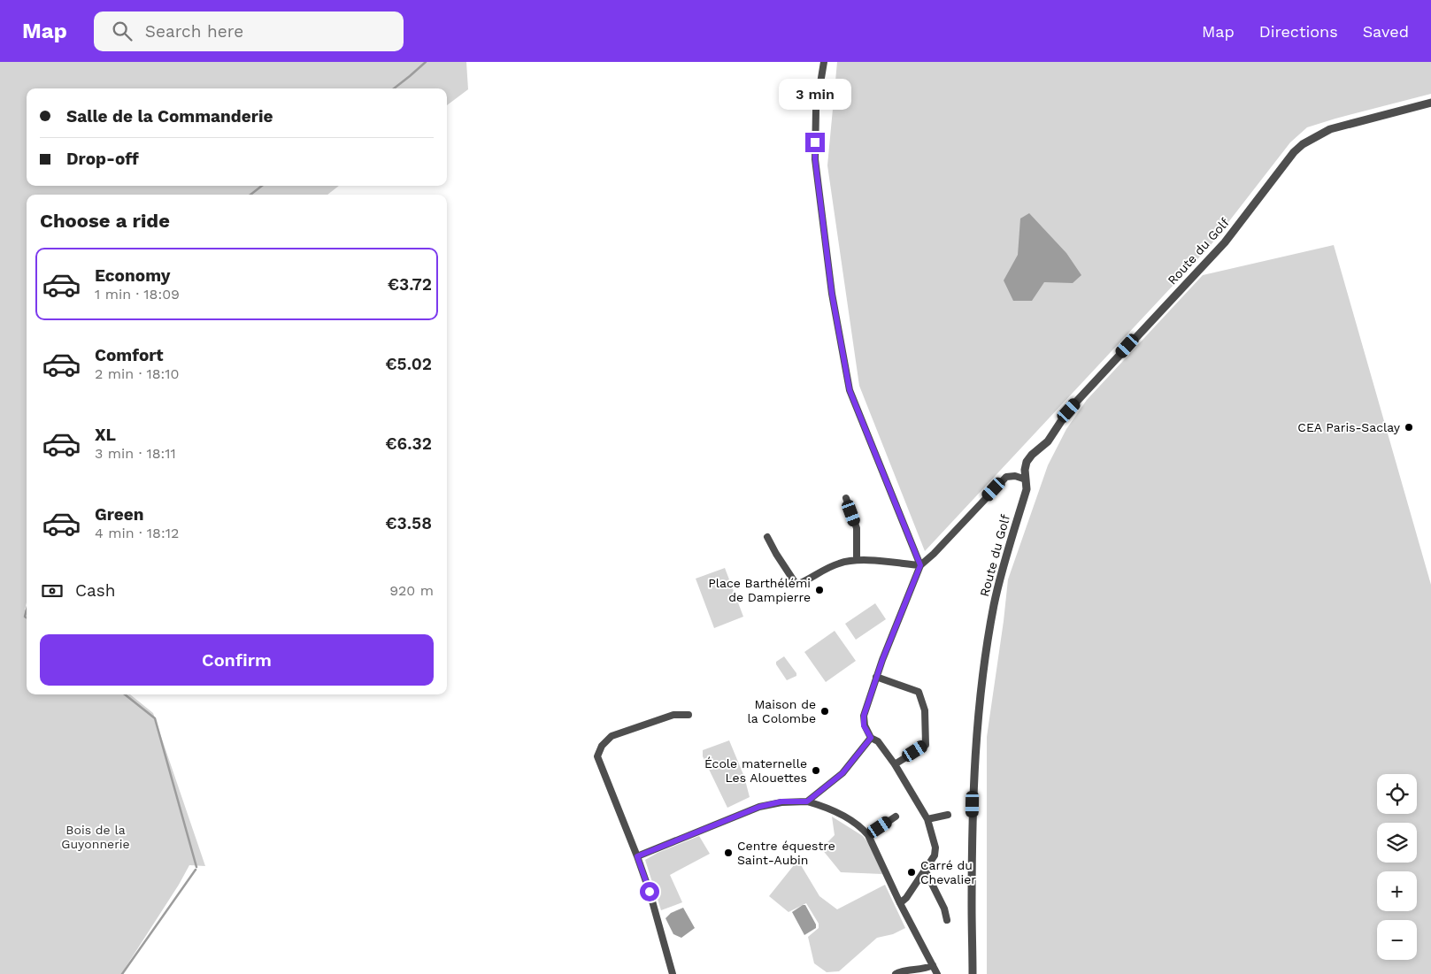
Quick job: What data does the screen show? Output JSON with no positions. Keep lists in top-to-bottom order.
{
  "streets": {
    "street": ["Route du Golf"]
  },
  "parks": ["Bois de la Guyonnerie"],
  "places": [
    "CEA Paris-Saclay",
    "Place Barthélémi de Dampierre",
    "Maison de la Colombe",
    "École maternelle Les Alouettes",
    "Centre équestre Saint-Aubin",
    "Carré du Chevalier"
  ],
  "page": {
    "header": "Map",
    "search": "Search here",
    "nav": ["Map", "Directions", "Saved"],
    "bubble": "3 min",
    "banner": ["Salle de la Commanderie", "Drop-off"],
    "heading": "Choose a ride",
    "list": [
      {
        "name": "Economy",
        "note": "1 min · 18:09",
        "value": "€3.72"
      },
      {
        "name": "Comfort",
        "note": "2 min · 18:10",
        "value": "€5.02"
      },
      {
        "name": "XL",
        "note": "3 min · 18:11",
        "value": "€6.32"
      },
      {
        "name": "Green",
        "note": "4 min · 18:12",
        "value": "€3.58"
      }
    ],
    "pay": ["Cash", "920 m"],
    "buttons": "Confirm",
    "map_buttons": ["+", "−"]
  }
}
